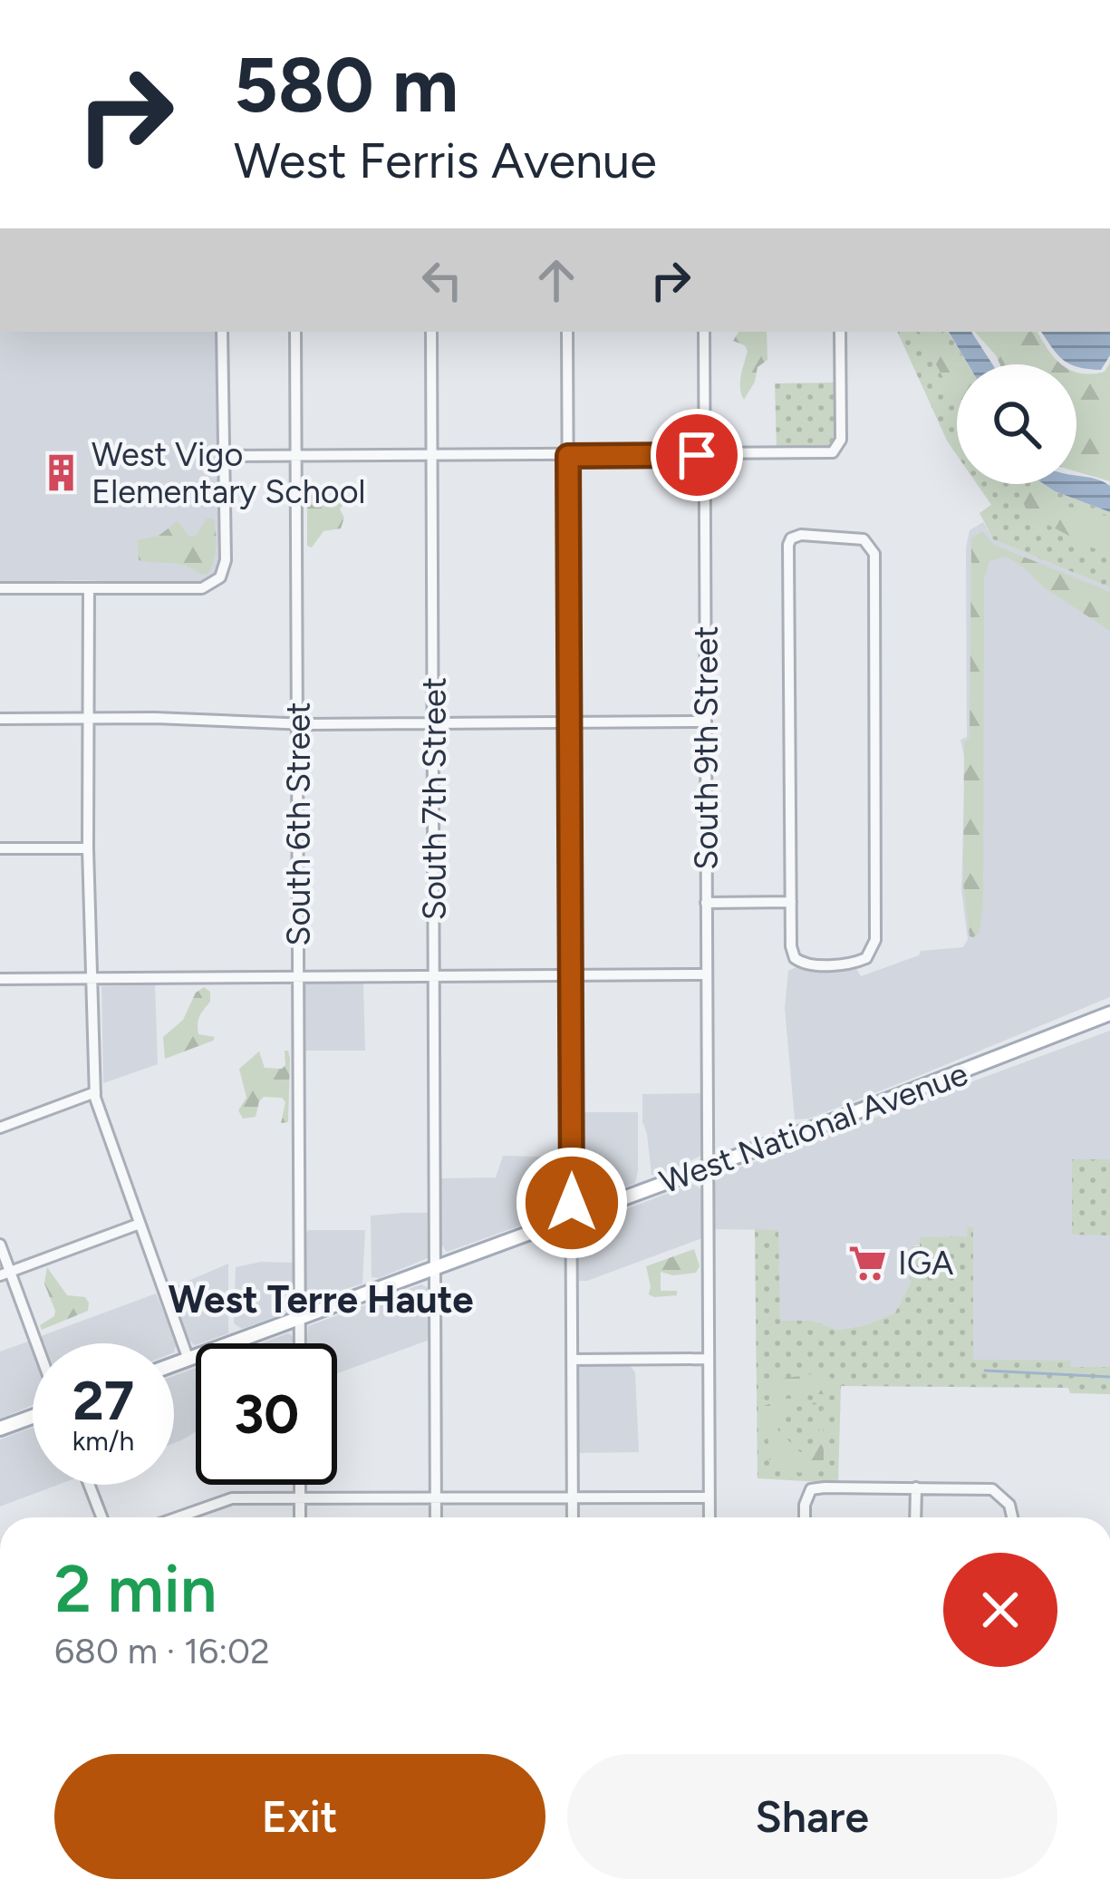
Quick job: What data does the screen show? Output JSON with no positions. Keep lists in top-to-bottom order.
{
  "streets": {
    "main road": ["West National Avenue"],
    "street": ["South 9th Street", "South 7th Street", "South 6th Street"]
  },
  "crossings": [
    ["South 9th Street", "West National Avenue"],
    ["South 7th Street", "West National Avenue"],
    ["South 6th Street", "West National Avenue"]
  ],
  "districts": ["West Terre Haute"],
  "places": {
    "building": ["West Vigo Elementary School"],
    "supermarket": ["IGA"]
  },
  "page": {
    "turn": ["580 m", "West Ferris Avenue"],
    "speed": "27 km/h",
    "limit": "30",
    "heading": ["2 min", "680 m · 16:02"],
    "buttons": ["Exit", "Share"]
  }
}
